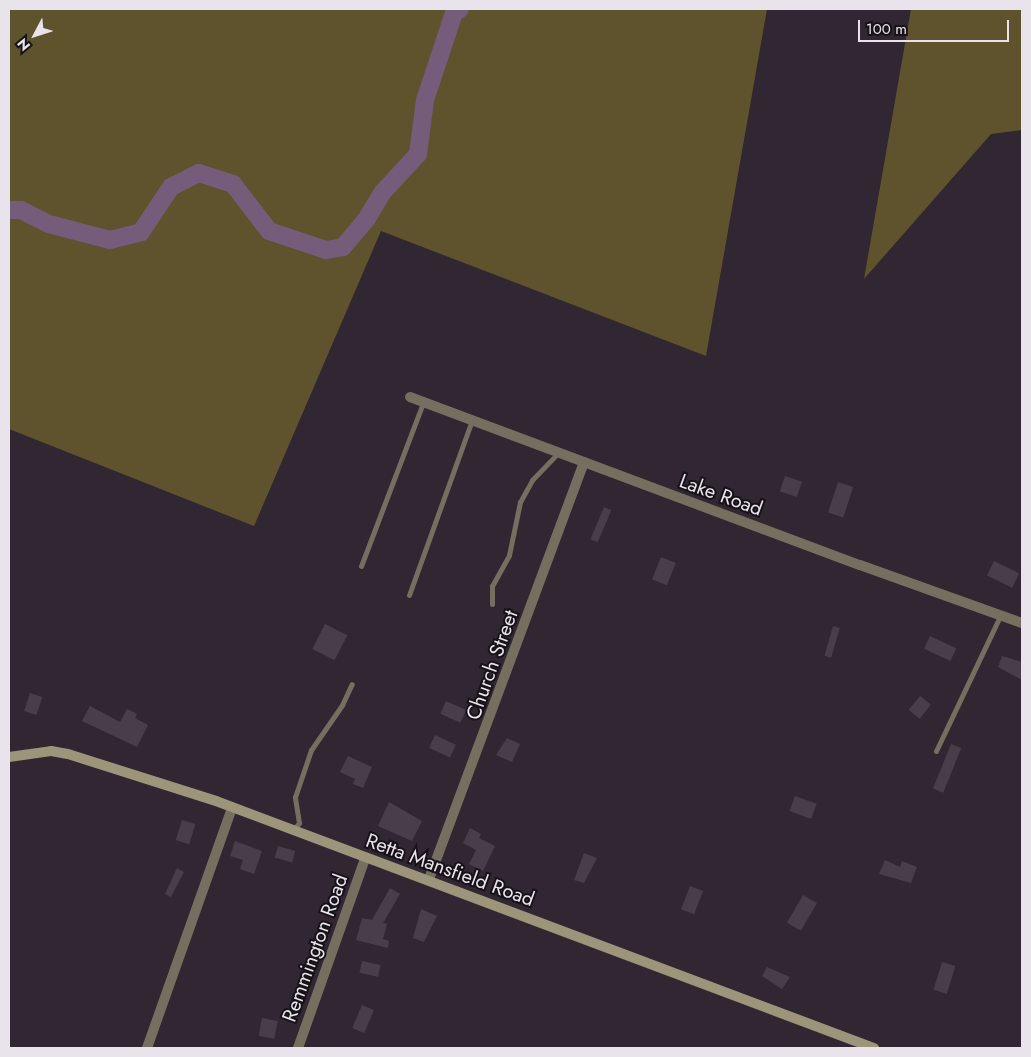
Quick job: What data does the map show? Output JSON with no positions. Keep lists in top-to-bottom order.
{
  "streets": {
    "street": [
      "Lake Road",
      "Church Street",
      "Retta Mansfield Road",
      "Remmington Road"
    ]
  },
  "crossings": [
    ["Lake Road", "Church Street"],
    ["Church Street", "Retta Mansfield Road"],
    ["Retta Mansfield Road", "Remmington Road"]
  ],
  "scale_bar": "100 m",
  "north": "bottom left"
}
